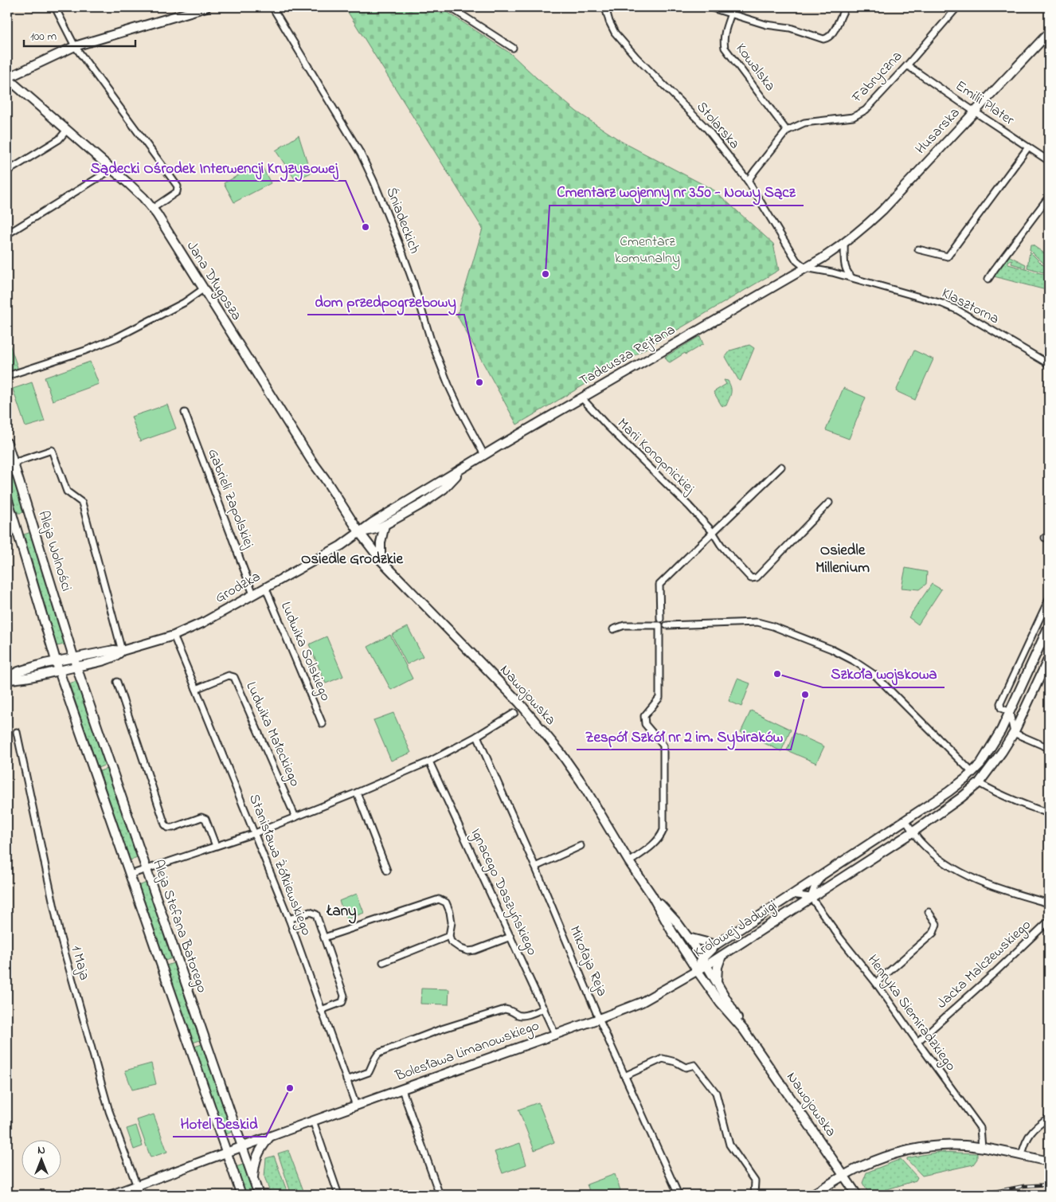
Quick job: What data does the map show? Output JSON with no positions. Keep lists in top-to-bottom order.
{
  "streets": {
    "street": [
      "Kowalska",
      "Fabryczna",
      "Emilii Plater",
      "Stolarska",
      "Husarska",
      "Śniadeckich",
      "Jana Długosza",
      "Klasztorna",
      "Tadeusza Rejtana",
      "Marii Konopnickiej",
      "Gabrieli Zapolskiej",
      "Aleja Wolności",
      "Grodzka",
      "Ludwika Solskiego",
      "Nawojowska",
      "Ludwika Małeckiego",
      "Stanisława Żółkiewskiego",
      "Ignacego Daszyńskiego",
      "Aleja Stefana Batorego",
      "Królowej Jadwigi",
      "Mikołaja Reja",
      "1 Maja",
      "Jacka Malczewskiego",
      "Henryka Siemiradzkiego",
      "Bolesława Limanowskiego"
    ]
  },
  "crossings": [
    ["Kowalska", "Fabryczna"],
    ["Fabryczna", "Emilii Plater"],
    ["Fabryczna", "Stolarska"],
    ["Emilii Plater", "Husarska"],
    ["Stolarska", "Husarska"],
    ["Stolarska", "Tadeusza Rejtana"],
    ["Husarska", "Tadeusza Rejtana"],
    ["Śniadeckich", "Tadeusza Rejtana"],
    ["Jana Długosza", "Tadeusza Rejtana"],
    ["Jana Długosza", "Grodzka"],
    ["Jana Długosza", "Nawojowska"],
    ["Tadeusza Rejtana", "Marii Konopnickiej"],
    ["Tadeusza Rejtana", "Grodzka"],
    ["Tadeusza Rejtana", "Nawojowska"],
    ["Gabrieli Zapolskiej", "Grodzka"],
    ["Aleja Wolności", "Grodzka"],
    ["Aleja Wolności", "Aleja Stefana Batorego"],
    ["Grodzka", "Ludwika Solskiego"],
    ["Grodzka", "Nawojowska"],
    ["Grodzka", "Stanisława Żółkiewskiego"],
    ["Grodzka", "Aleja Stefana Batorego"],
    ["Nawojowska", "Królowej Jadwigi"],
    ["Nawojowska", "Bolesława Limanowskiego"],
    ["Ludwika Małeckiego", "Stanisława Żółkiewskiego"],
    ["Stanisława Żółkiewskiego", "Bolesława Limanowskiego"],
    ["Ignacego Daszyńskiego", "Bolesława Limanowskiego"],
    ["Aleja Stefana Batorego", "Bolesława Limanowskiego"],
    ["Królowej Jadwigi", "Henryka Siemiradzkiego"],
    ["Królowej Jadwigi", "Bolesława Limanowskiego"],
    ["Mikołaja Reja", "Bolesława Limanowskiego"],
    ["1 Maja", "Bolesława Limanowskiego"],
    ["Jacka Malczewskiego", "Henryka Siemiradzkiego"]
  ],
  "districts": ["Osiedle Millenium", "Osiedle Grodzkie", "Łany"],
  "parks": ["Cmentarz komunalny"],
  "places": [
    "Sądecki Ośrodek Interwencji Kryzysowej",
    "Cmentarz wojenny nr 350 - Nowy Sącz",
    "dom przedpogrzebowy",
    "Szkoła wojskowa",
    "Zespół Szkół nr 2 im. Sybiraków",
    "Hotel Beskid"
  ],
  "scale_bar": "100 m",
  "north": "top"
}
